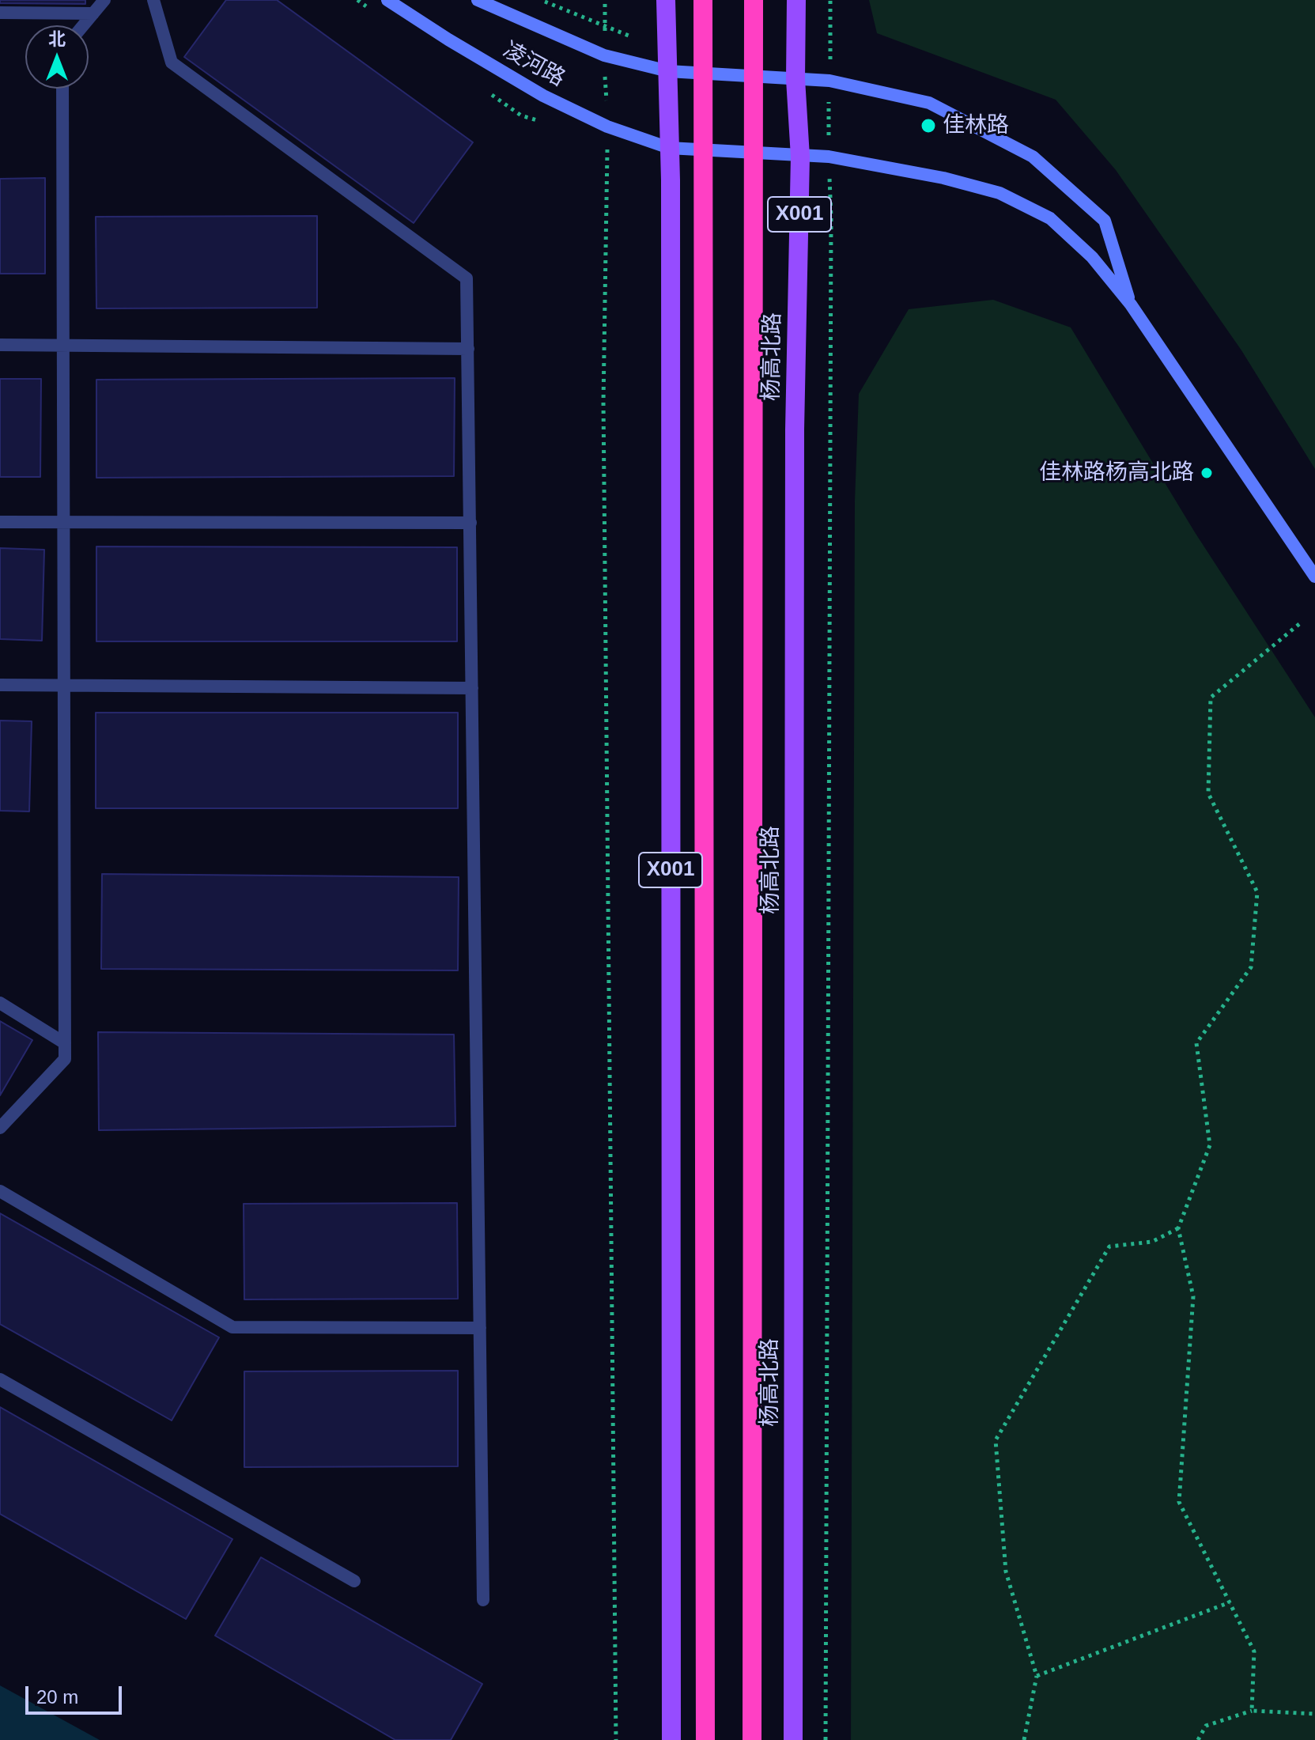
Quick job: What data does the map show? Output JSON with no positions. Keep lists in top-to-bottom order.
{
  "streets": {
    "highway": ["X001", "杨高北路"],
    "street": ["凌河路"]
  },
  "crossings": [
    ["凌河路", "X001"]
  ],
  "places": ["佳林路", "佳林路杨高北路"],
  "scale_bar": "20 m",
  "north": "top"
}
